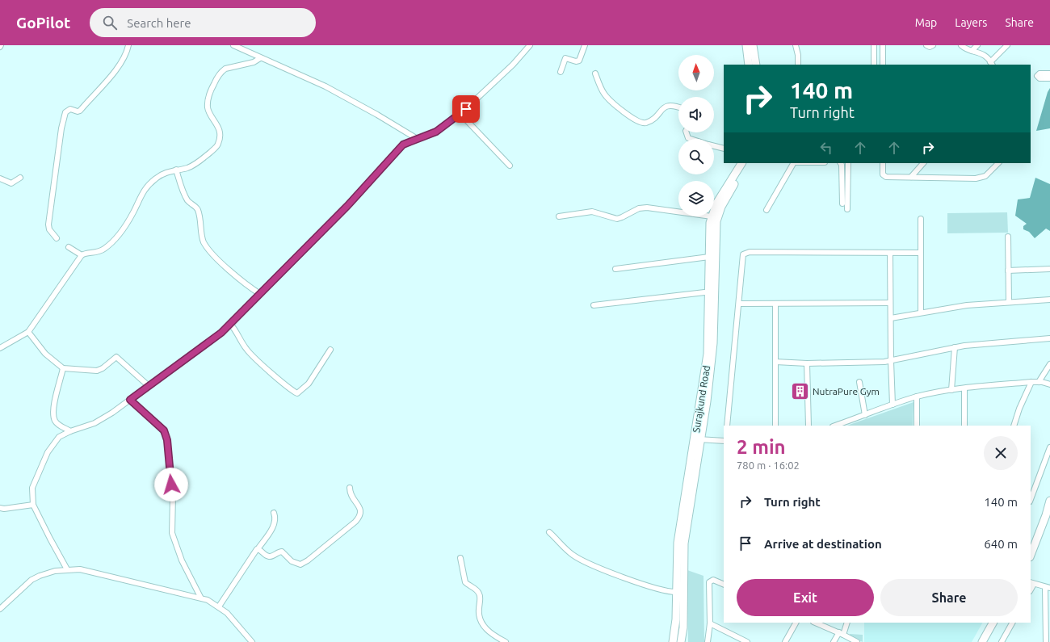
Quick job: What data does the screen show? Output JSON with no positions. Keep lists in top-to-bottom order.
{
  "streets": {
    "main road": ["Surajkund Road"]
  },
  "places": {
    "building": ["NutraPure Gym"]
  },
  "north": "top",
  "page": {
    "header": "GoPilot",
    "search": "Search here",
    "nav": ["Map", "Layers", "Share"],
    "turn": ["140 m", "Turn right"],
    "heading": ["2 min", "780 m · 16:02"],
    "list": [
      {
        "name": "Turn right",
        "value": "140 m"
      },
      {
        "name": "Arrive at destination",
        "value": "640 m"
      }
    ],
    "buttons": ["Exit", "Share"]
  }
}
